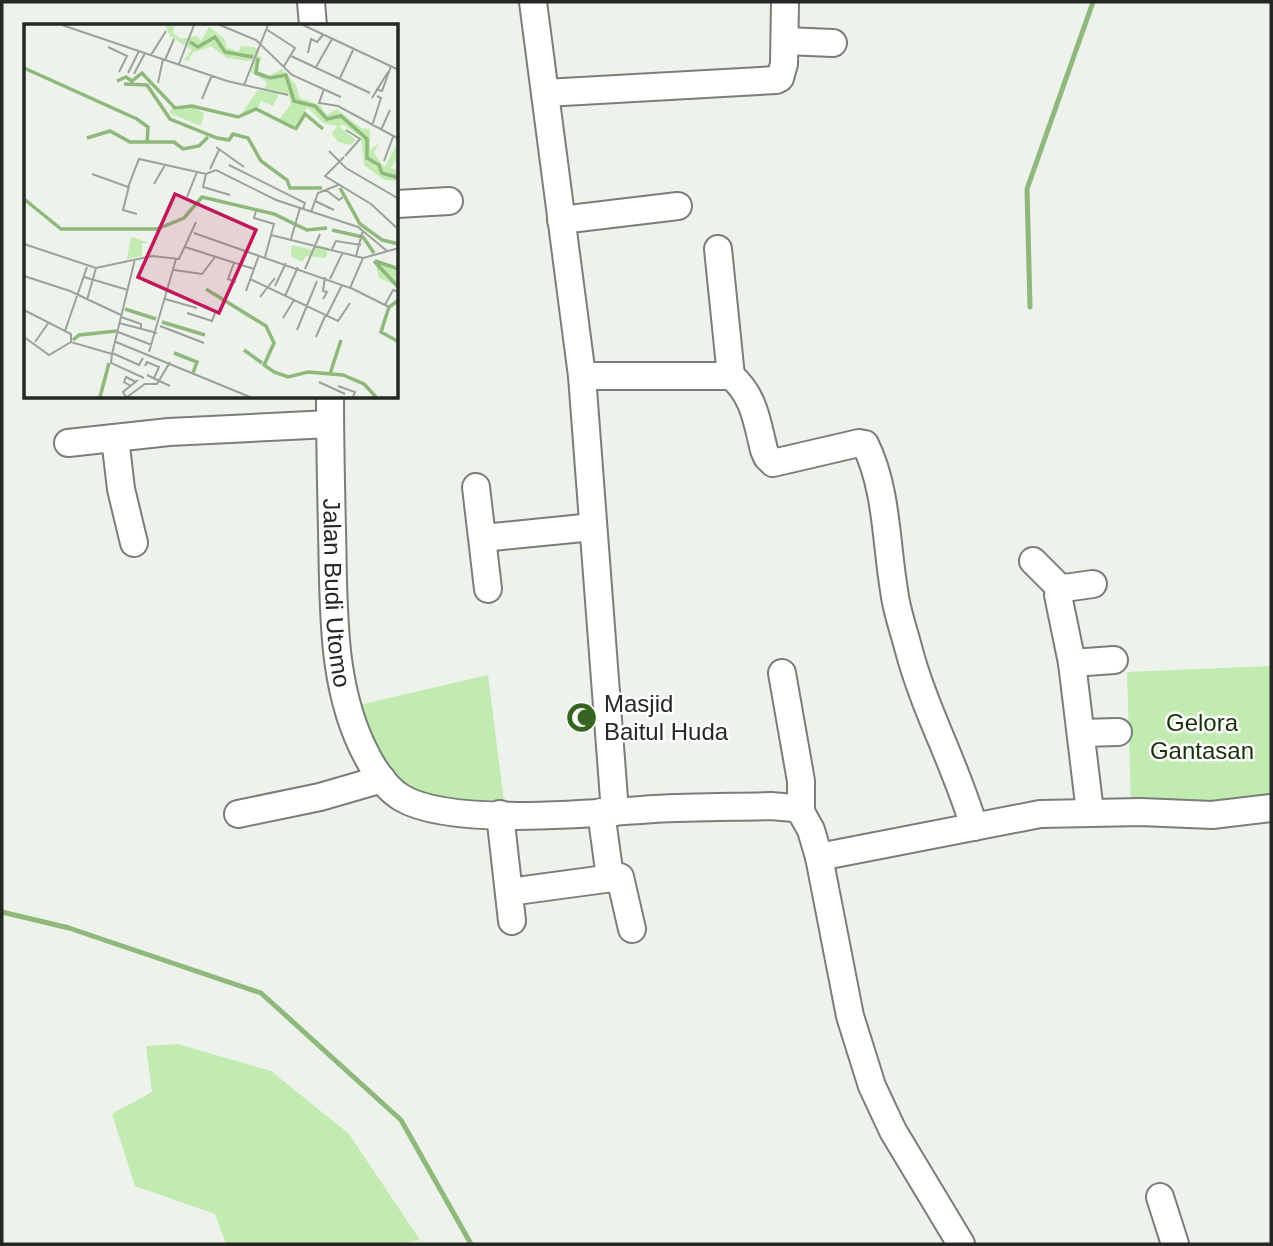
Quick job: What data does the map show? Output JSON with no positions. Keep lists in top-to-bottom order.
{
  "streets": {
    "street": ["Jalan Budi Utomo"]
  },
  "parks": ["Gelora Gantasan"],
  "places": {
    "mosque": ["Masjid Baitul Huda"]
  }
}
